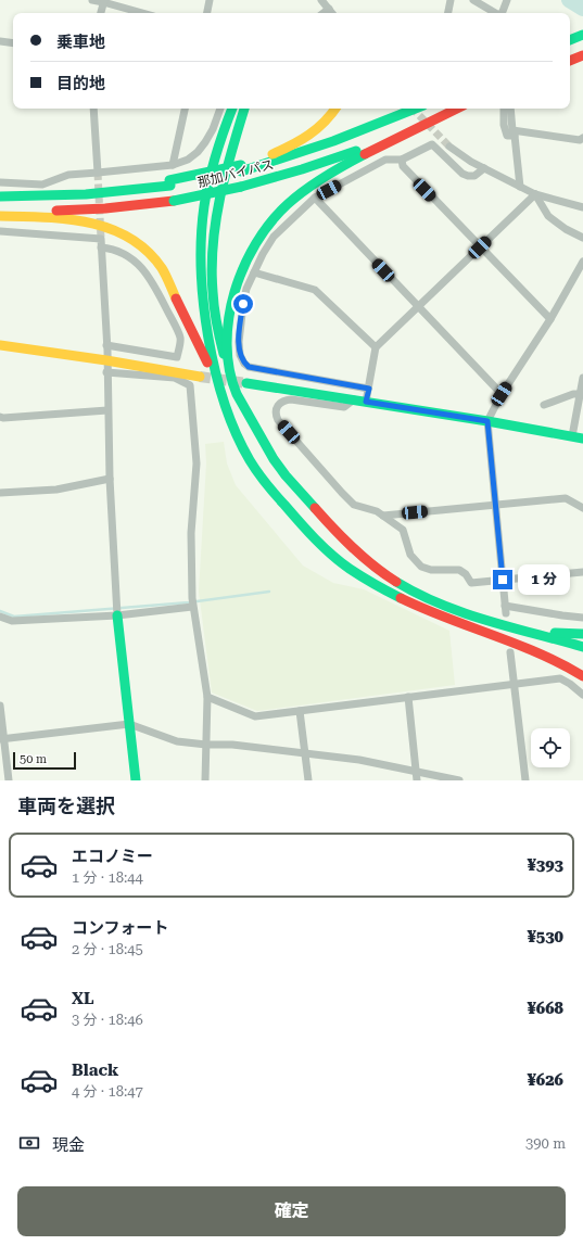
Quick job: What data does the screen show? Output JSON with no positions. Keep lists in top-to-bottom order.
{
  "streets": {
    "main road": ["那加バイパス"]
  },
  "scale_bar": "50 m",
  "page": {
    "banner": ["乗車地", "目的地"],
    "bubble": "1 分",
    "scale": "50 m",
    "heading": "車両を選択",
    "list": [
      {
        "name": "エコノミー",
        "note": "1 分 · 18:44",
        "value": "¥393"
      },
      {
        "name": "コンフォート",
        "note": "2 分 · 18:45",
        "value": "¥530"
      },
      {
        "name": "XL",
        "note": "3 分 · 18:46",
        "value": "¥668"
      },
      {
        "name": "Black",
        "note": "4 分 · 18:47",
        "value": "¥626"
      }
    ],
    "pay": ["現金", "390 m"],
    "buttons": "確定"
  }
}
